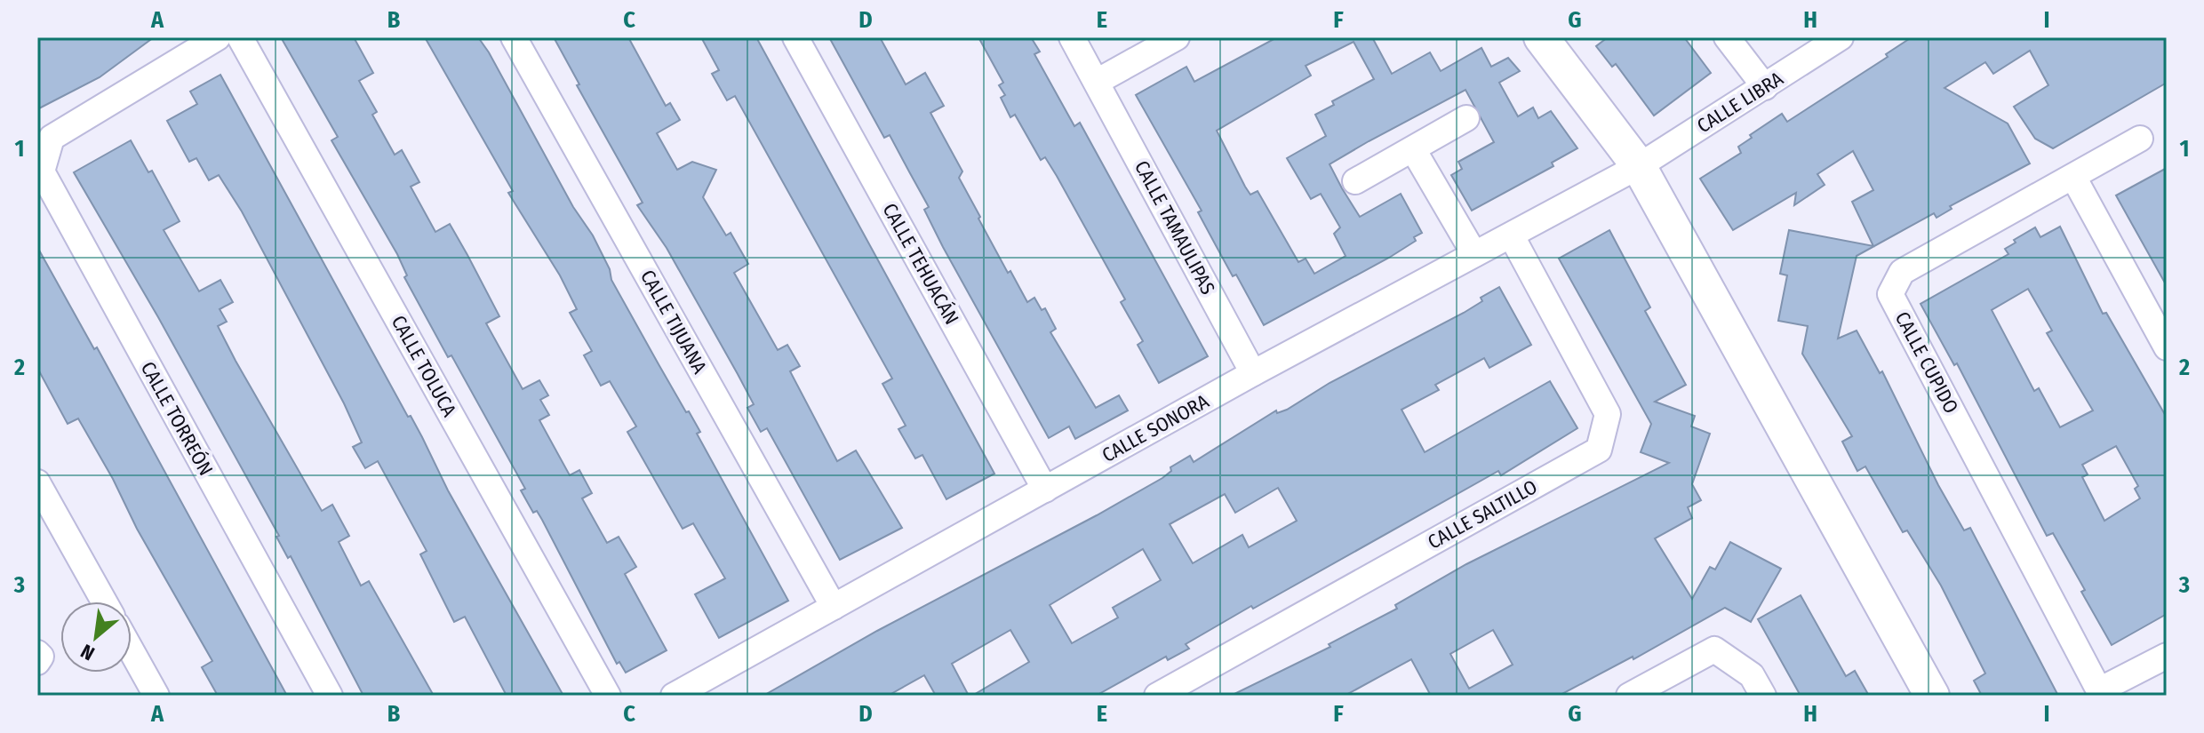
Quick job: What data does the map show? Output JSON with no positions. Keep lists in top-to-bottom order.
{
  "streets": {
    "street": [
      "CALLE LIBRA",
      "CALLE TAMAULIPAS",
      "CALLE TEHUACÁN",
      "CALLE TIJUANA",
      "CALLE CUPIDO",
      "CALLE TOLUCA",
      "CALLE TORREÓN",
      "CALLE SONORA",
      "CALLE SALTILLO"
    ]
  },
  "crossings": [
    ["CALLE LIBRA", "CALLE SONORA"],
    ["CALLE TAMAULIPAS", "CALLE SONORA"],
    ["CALLE TEHUACÁN", "CALLE SONORA"],
    ["CALLE TIJUANA", "CALLE SONORA"],
    ["CALLE SONORA", "CALLE SALTILLO"]
  ],
  "north": "bottom left",
  "grid": {
    "columns": [
      "A",
      "B",
      "C",
      "D",
      "E",
      "F",
      "G",
      "H",
      "I"
    ],
    "rows": ["1", "2", "3"]
  }
}
